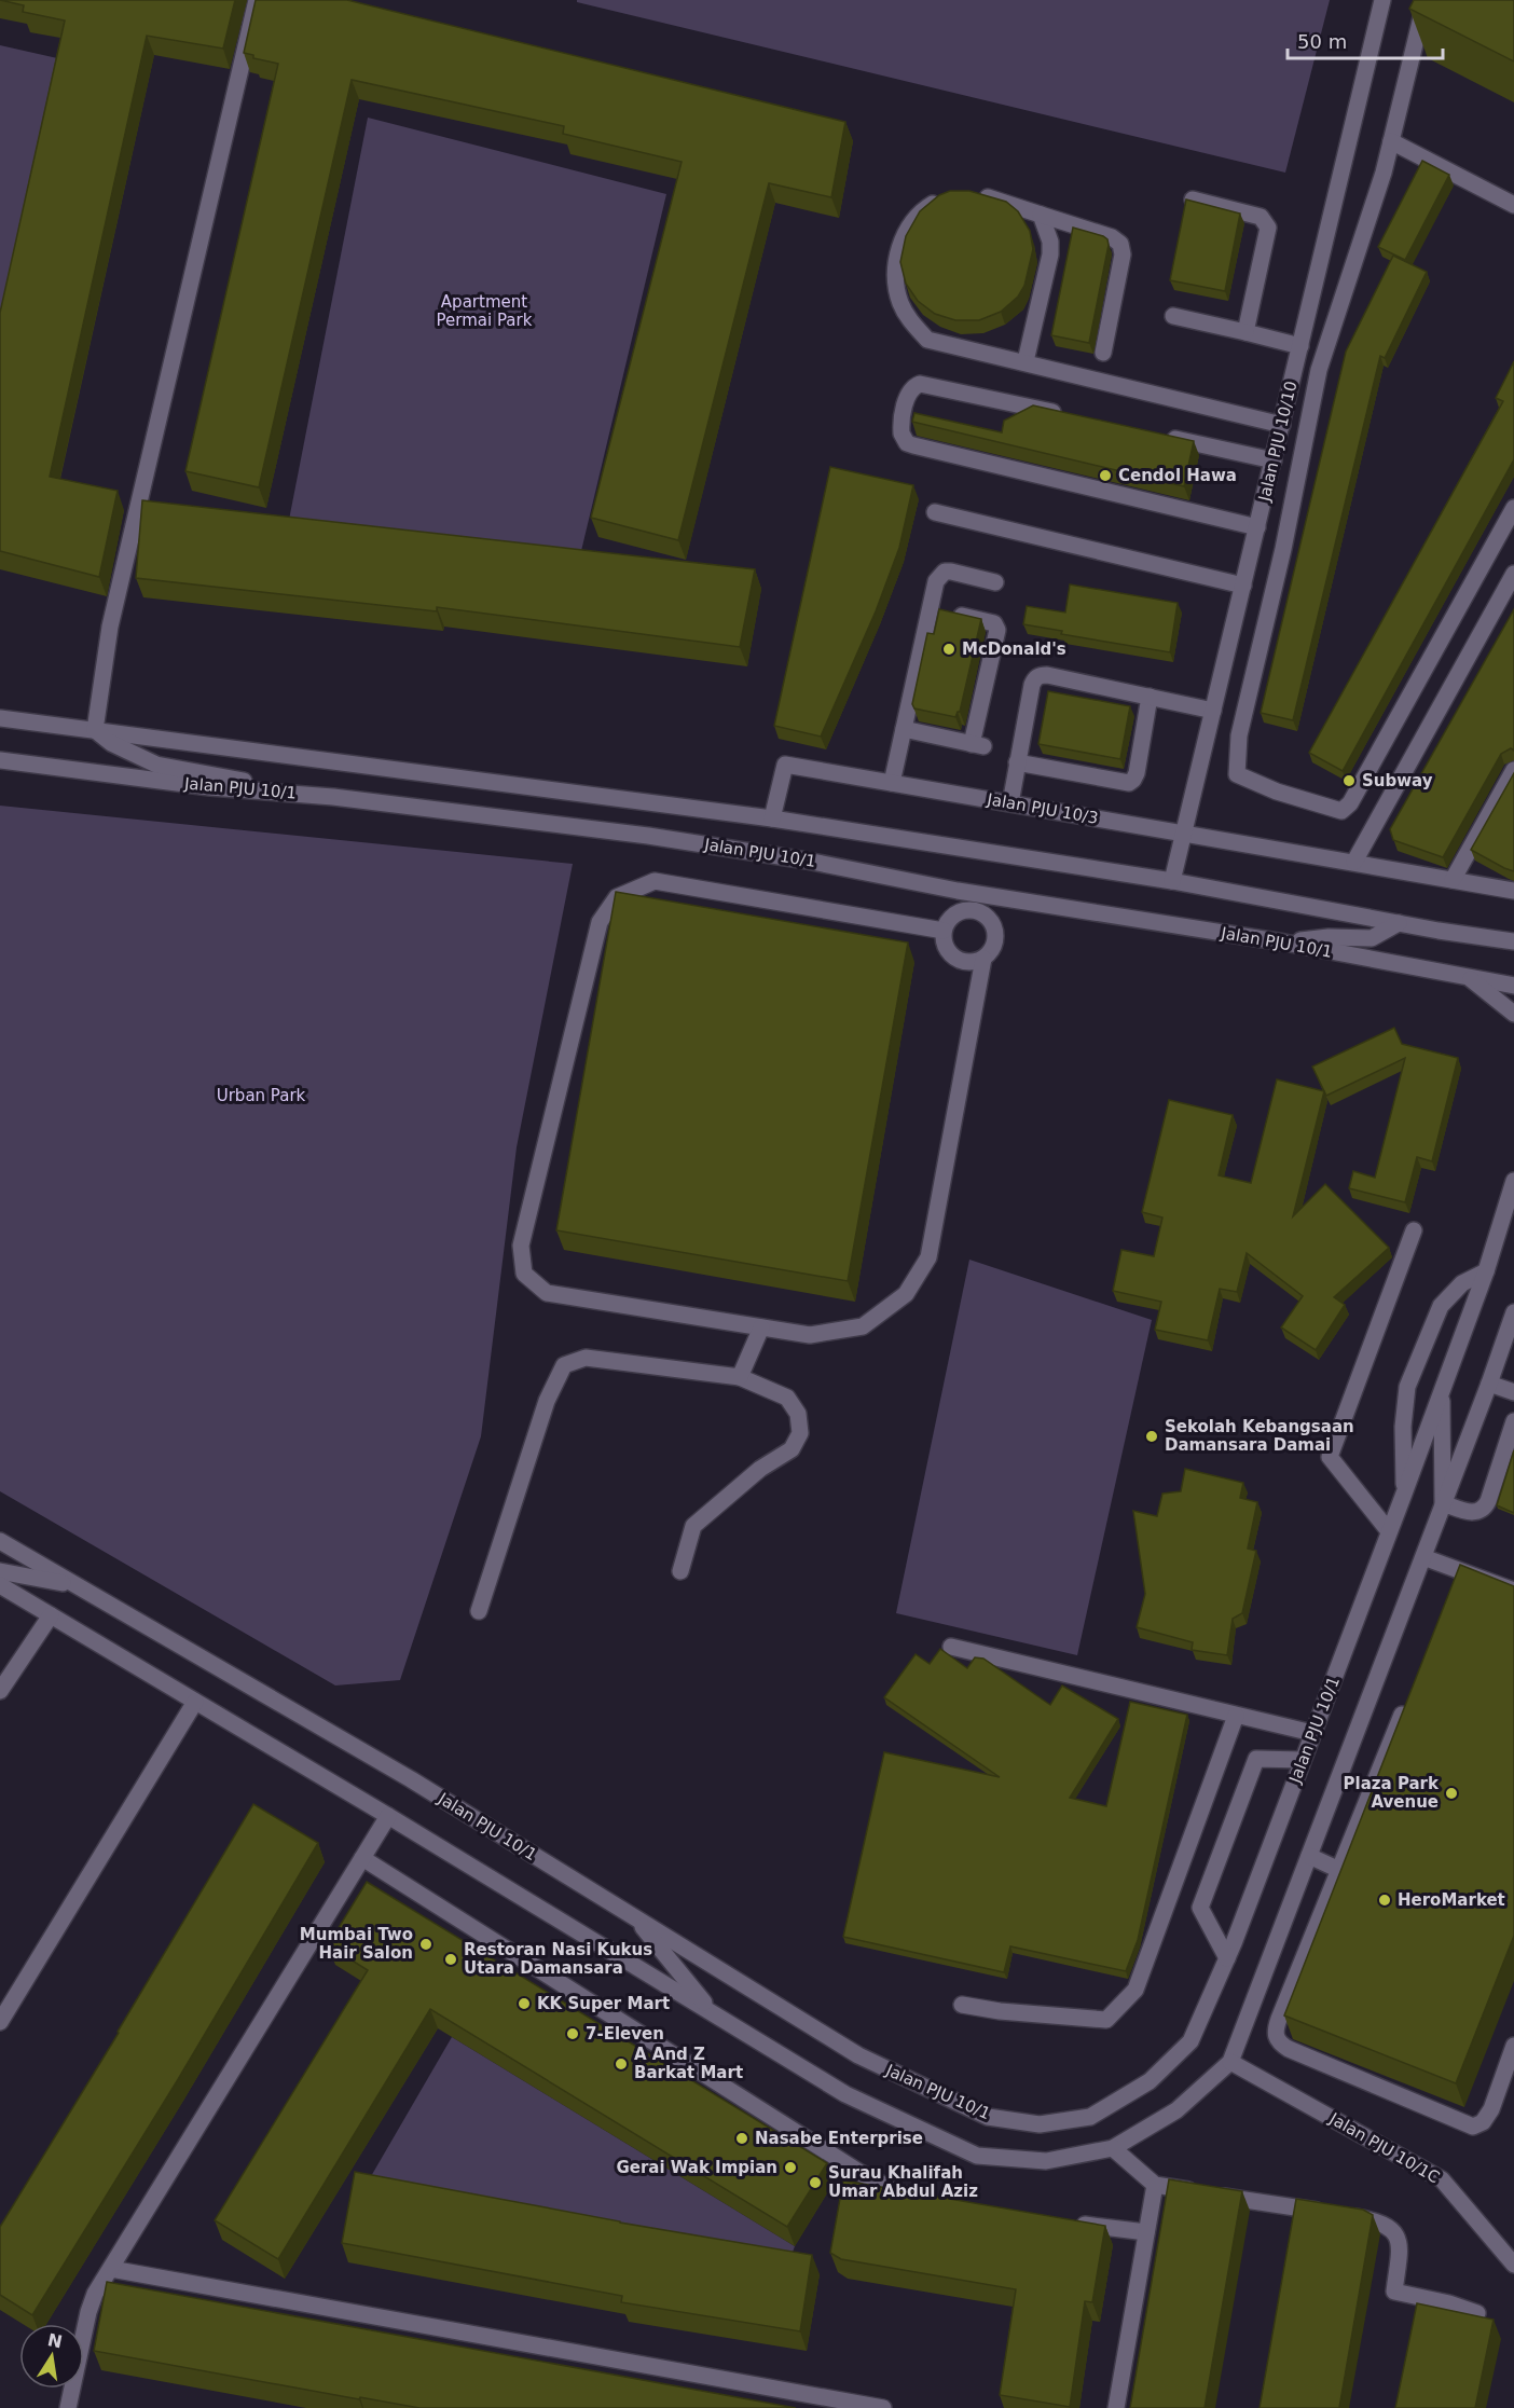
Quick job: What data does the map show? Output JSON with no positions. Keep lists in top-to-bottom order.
{
  "streets": {
    "street": [
      "Jalan PJU 10/10",
      "Jalan PJU 10/1",
      "Jalan PJU 10/3",
      "Jalan PJU 10/1C"
    ]
  },
  "crossings": [
    ["Jalan PJU 10/10", "Jalan PJU 10/3"]
  ],
  "parks": ["Apartment Permai Park", "Urban Park"],
  "places": [
    "Cendol Hawa",
    "McDonald's",
    "Subway",
    "Sekolah Kebangsaan Damansara Damai",
    "Plaza Park Avenue",
    "HeroMarket",
    "Mumbai Two Hair Salon",
    "Restoran Nasi Kukus Utara Damansara",
    "KK Super Mart",
    "7-Eleven",
    "A And Z Barkat Mart",
    "Nasabe Enterprise",
    "Gerai Wak Impian",
    "Surau Khalifah Umar Abdul Aziz"
  ],
  "scale_bar": "50 m",
  "north": "top"
}
